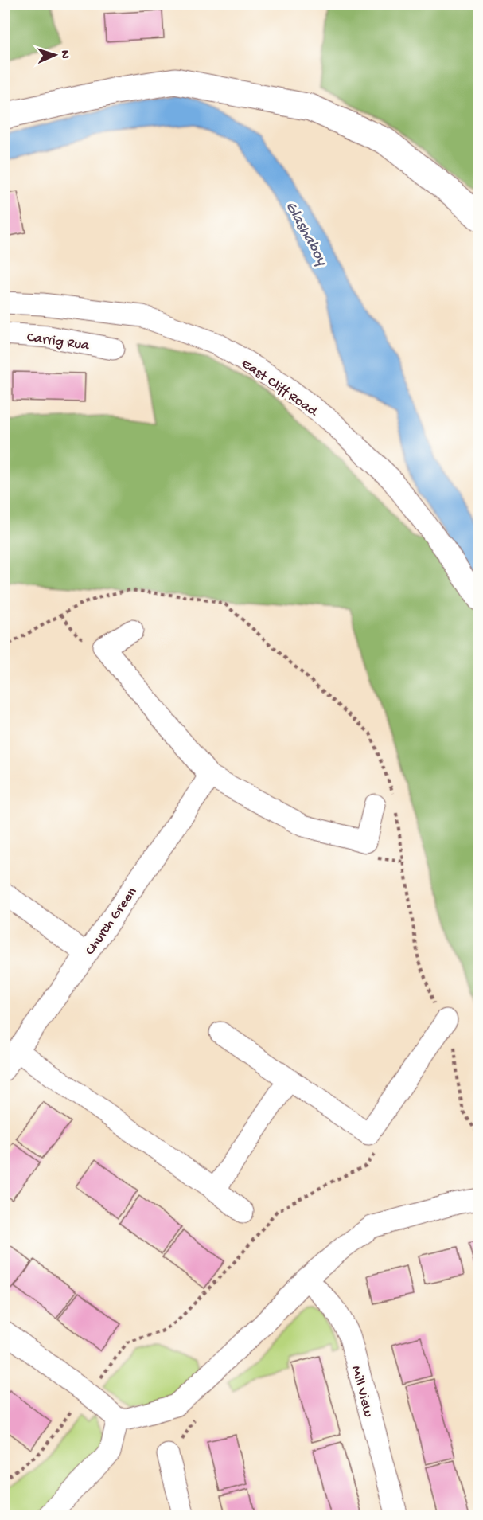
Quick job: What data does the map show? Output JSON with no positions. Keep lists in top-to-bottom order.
{
  "streets": {
    "street": [
      "Carrig Rua",
      "East Cliff Road",
      "Church Green",
      "Mill View"
    ]
  },
  "water": ["Glashaboy"],
  "north": "right"
}
